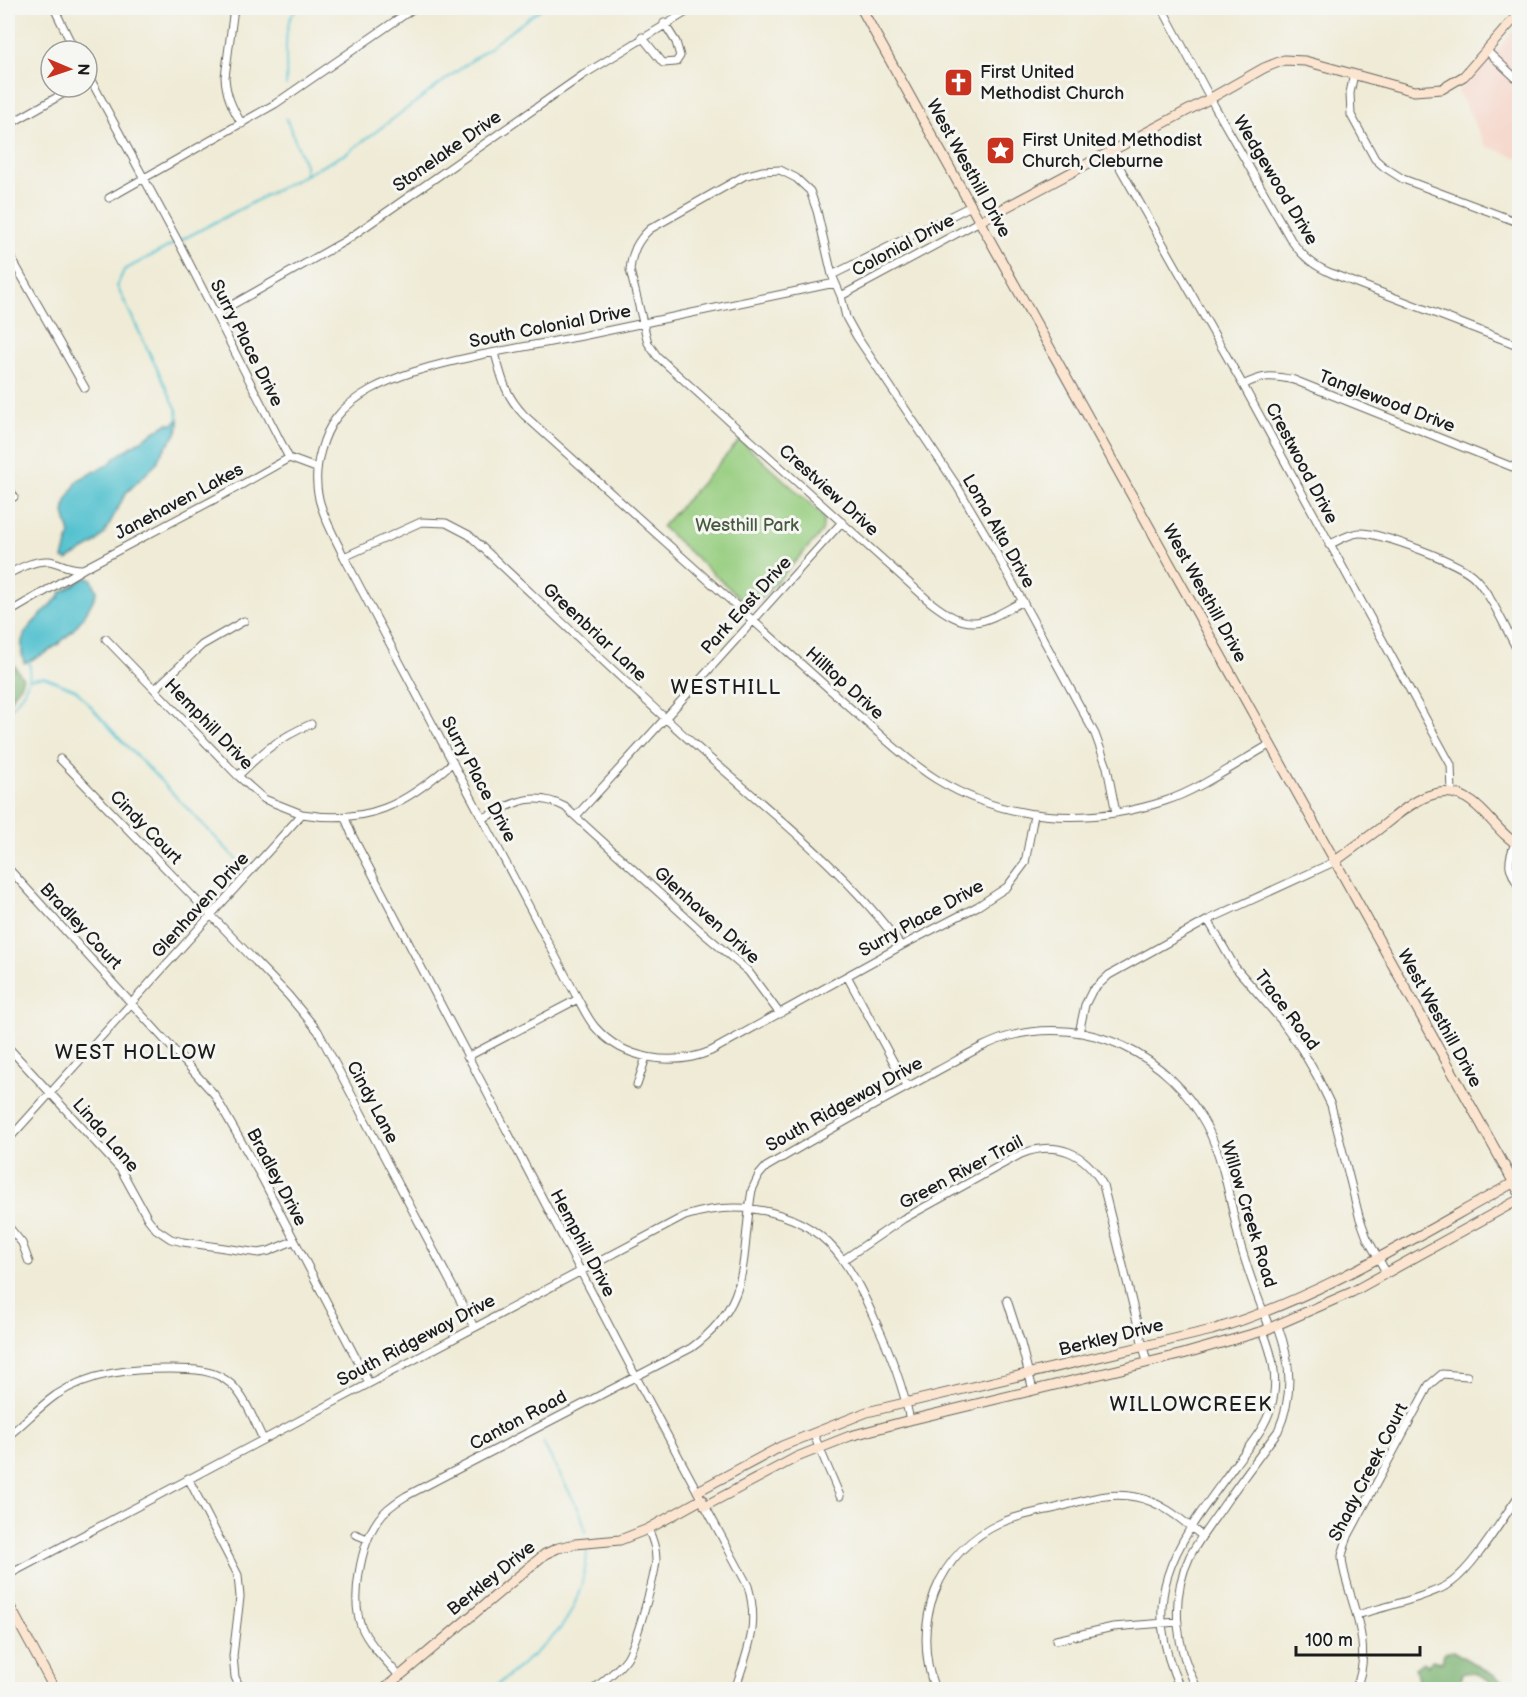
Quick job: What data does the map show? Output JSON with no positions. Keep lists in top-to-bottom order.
{
  "streets": {
    "street": [
      "Stonelake Drive",
      "West Westhill Drive",
      "Wedgewood Drive",
      "Colonial Drive",
      "South Colonial Drive",
      "Surry Place Drive",
      "Tanglewood Drive",
      "Crestwood Drive",
      "Crestview Drive",
      "Janehaven Lakes",
      "Loma Alta Drive",
      "Park East Drive",
      "Greenbriar Lane",
      "Hilltop Drive",
      "Hemphill Drive",
      "Cindy Court",
      "Glenhaven Drive",
      "Bradley Court",
      "Trace Road",
      "Cindy Lane",
      "South Ridgeway Drive",
      "Linda Lane",
      "Green River Trail",
      "Bradley Drive",
      "Willow Creek Road",
      "Berkley Drive",
      "Canton Road",
      "Shady Creek Court"
    ]
  },
  "crossings": [
    ["Stonelake Drive", "Surry Place Drive"],
    ["West Westhill Drive", "Colonial Drive"],
    ["West Westhill Drive", "Hilltop Drive"],
    ["West Westhill Drive", "Berkley Drive"],
    ["Colonial Drive", "Crestview Drive"],
    ["Colonial Drive", "Loma Alta Drive"],
    ["South Colonial Drive", "Surry Place Drive"],
    ["South Colonial Drive", "Crestview Drive"],
    ["South Colonial Drive", "Loma Alta Drive"],
    ["South Colonial Drive", "Hilltop Drive"],
    ["Surry Place Drive", "Janehaven Lakes"],
    ["Surry Place Drive", "Greenbriar Lane"],
    ["Surry Place Drive", "Hilltop Drive"],
    ["Surry Place Drive", "Glenhaven Drive"],
    ["Tanglewood Drive", "Crestwood Drive"],
    ["Crestview Drive", "Loma Alta Drive"],
    ["Crestview Drive", "Park East Drive"],
    ["Loma Alta Drive", "Hilltop Drive"],
    ["Park East Drive", "Greenbriar Lane"],
    ["Park East Drive", "Hilltop Drive"],
    ["Park East Drive", "Glenhaven Drive"],
    ["Hemphill Drive", "Glenhaven Drive"],
    ["Hemphill Drive", "South Ridgeway Drive"],
    ["Hemphill Drive", "Berkley Drive"],
    ["Hemphill Drive", "Canton Road"],
    ["Cindy Court", "Glenhaven Drive"],
    ["Cindy Court", "Cindy Lane"],
    ["Glenhaven Drive", "Bradley Court"],
    ["Glenhaven Drive", "Cindy Lane"],
    ["Glenhaven Drive", "Linda Lane"],
    ["Glenhaven Drive", "Bradley Drive"],
    ["Bradley Court", "Bradley Drive"],
    ["Trace Road", "Berkley Drive"],
    ["Cindy Lane", "South Ridgeway Drive"],
    ["South Ridgeway Drive", "Bradley Drive"],
    ["South Ridgeway Drive", "Willow Creek Road"],
    ["South Ridgeway Drive", "Canton Road"],
    ["Linda Lane", "Bradley Drive"],
    ["Green River Trail", "Berkley Drive"],
    ["Willow Creek Road", "Berkley Drive"],
    ["Berkley Drive", "Canton Road"]
  ],
  "districts": ["WESTHILL", "WEST HOLLOW", "WILLOWCREEK"],
  "parks": ["Westhill Park"],
  "places": {
    "church": ["First United Methodist Church"],
    "place": ["First United Methodist Church, Cleburne"]
  },
  "scale_bar": "100 m",
  "north": "right"
}
